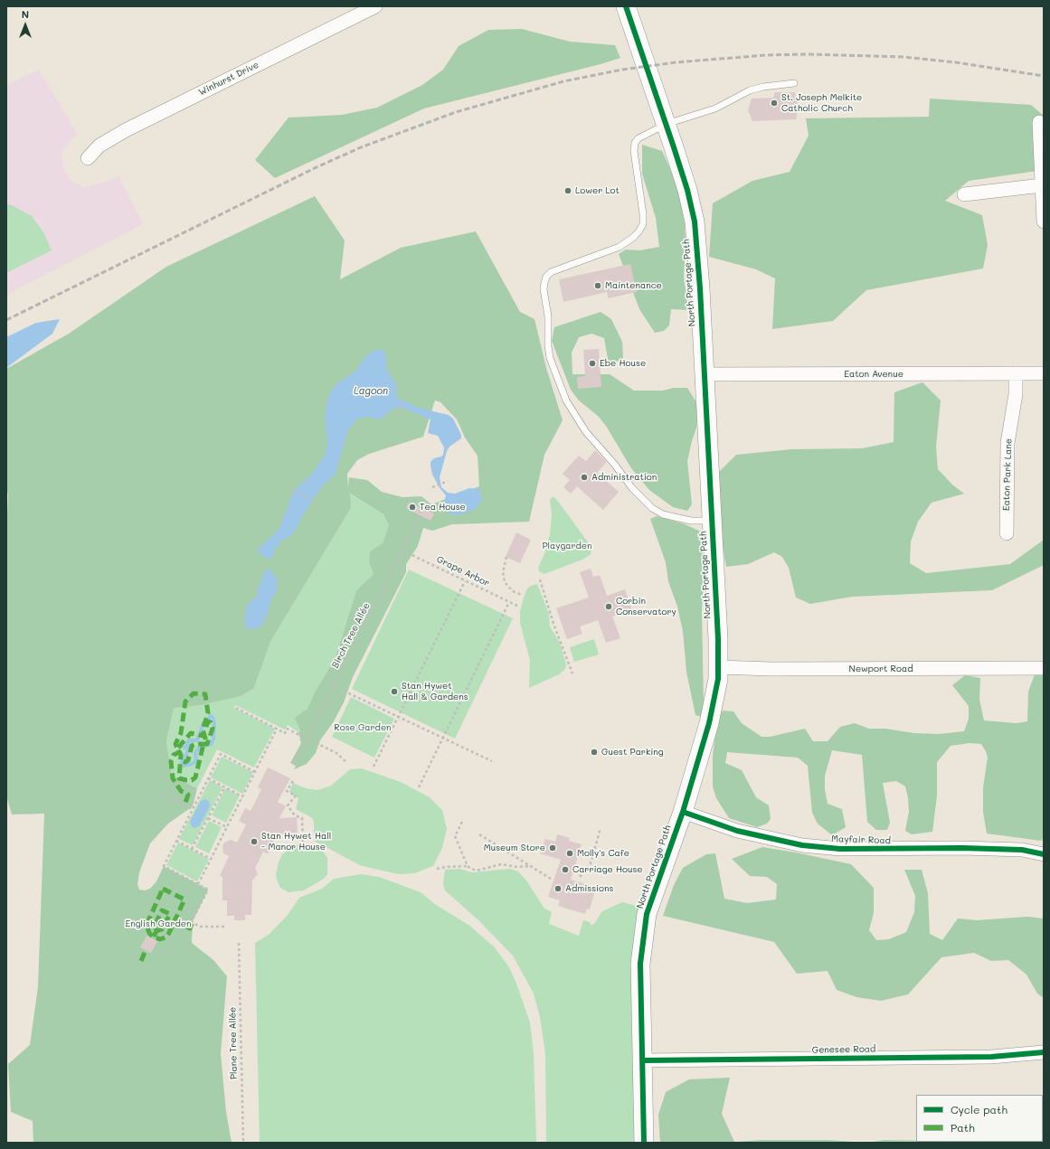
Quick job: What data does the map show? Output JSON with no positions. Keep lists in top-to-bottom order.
{
  "streets": {
    "main road": ["North Portage Path"],
    "street": [
      "Winhurst Drive",
      "Eaton Avenue",
      "Eaton Park Lane",
      "Newport Road",
      "Mayfair Road",
      "Genesee Road"
    ],
    "path": ["Grape Arbor", "Birch Tree Allée", "Plane Tree Allée"]
  },
  "crossings": [
    ["North Portage Path", "Eaton Avenue"],
    ["North Portage Path", "Newport Road"],
    ["North Portage Path", "Mayfair Road"],
    ["North Portage Path", "Genesee Road"],
    ["Eaton Avenue", "Eaton Park Lane"],
    ["Grape Arbor", "Birch Tree Allée"]
  ],
  "water": ["Lagoon"],
  "parks": ["Playgarden", "Rose Garden", "English Garden"],
  "places": [
    "St. Joseph Melkite Catholic Church",
    "Lower Lot",
    "Maintenance",
    "Ebe House",
    "Administration",
    "Tea House",
    "Corbin Conservatory",
    "Stan Hywet Hall & Gardens",
    "Guest Parking",
    "Stan Hywet Hall - Manor House",
    "Museum Store",
    "Molly's Cafe",
    "Carriage House",
    "Admissions"
  ],
  "legend": ["Cycle path", "Path"],
  "north": "top"
}
